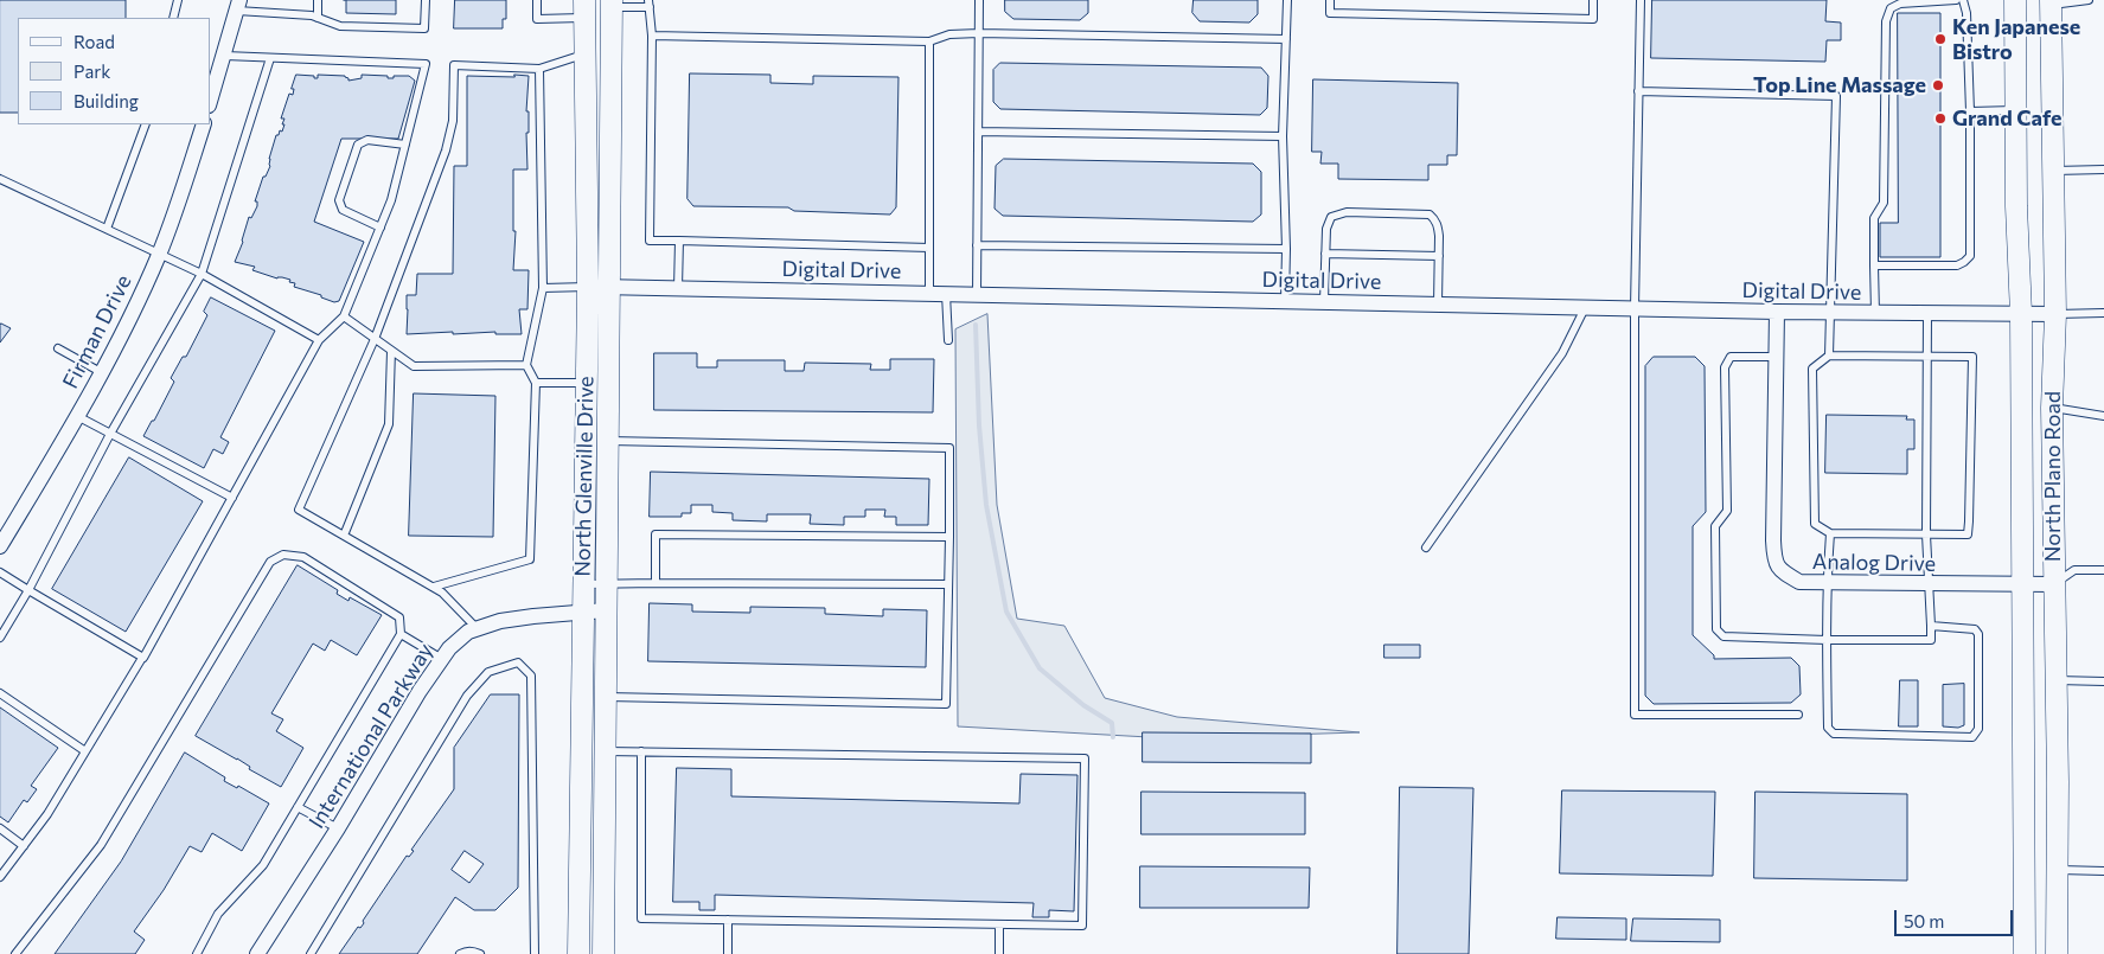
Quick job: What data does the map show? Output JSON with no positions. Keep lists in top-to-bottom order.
{
  "streets": {
    "main road": ["North Glenville Drive", "North Plano Road"],
    "street": [
      "Digital Drive",
      "Firman Drive",
      "Analog Drive",
      "International Parkway"
    ]
  },
  "crossings": [
    ["Digital Drive", "North Glenville Drive"],
    ["Digital Drive", "North Plano Road"],
    ["Digital Drive", "Analog Drive"],
    ["North Glenville Drive", "International Parkway"],
    ["North Plano Road", "Analog Drive"]
  ],
  "places": ["Ken Japanese Bistro", "Top Line Massage", "Grand Cafe"],
  "legend": ["Road", "Park", "Building"],
  "scale_bar": "50 m"
}
